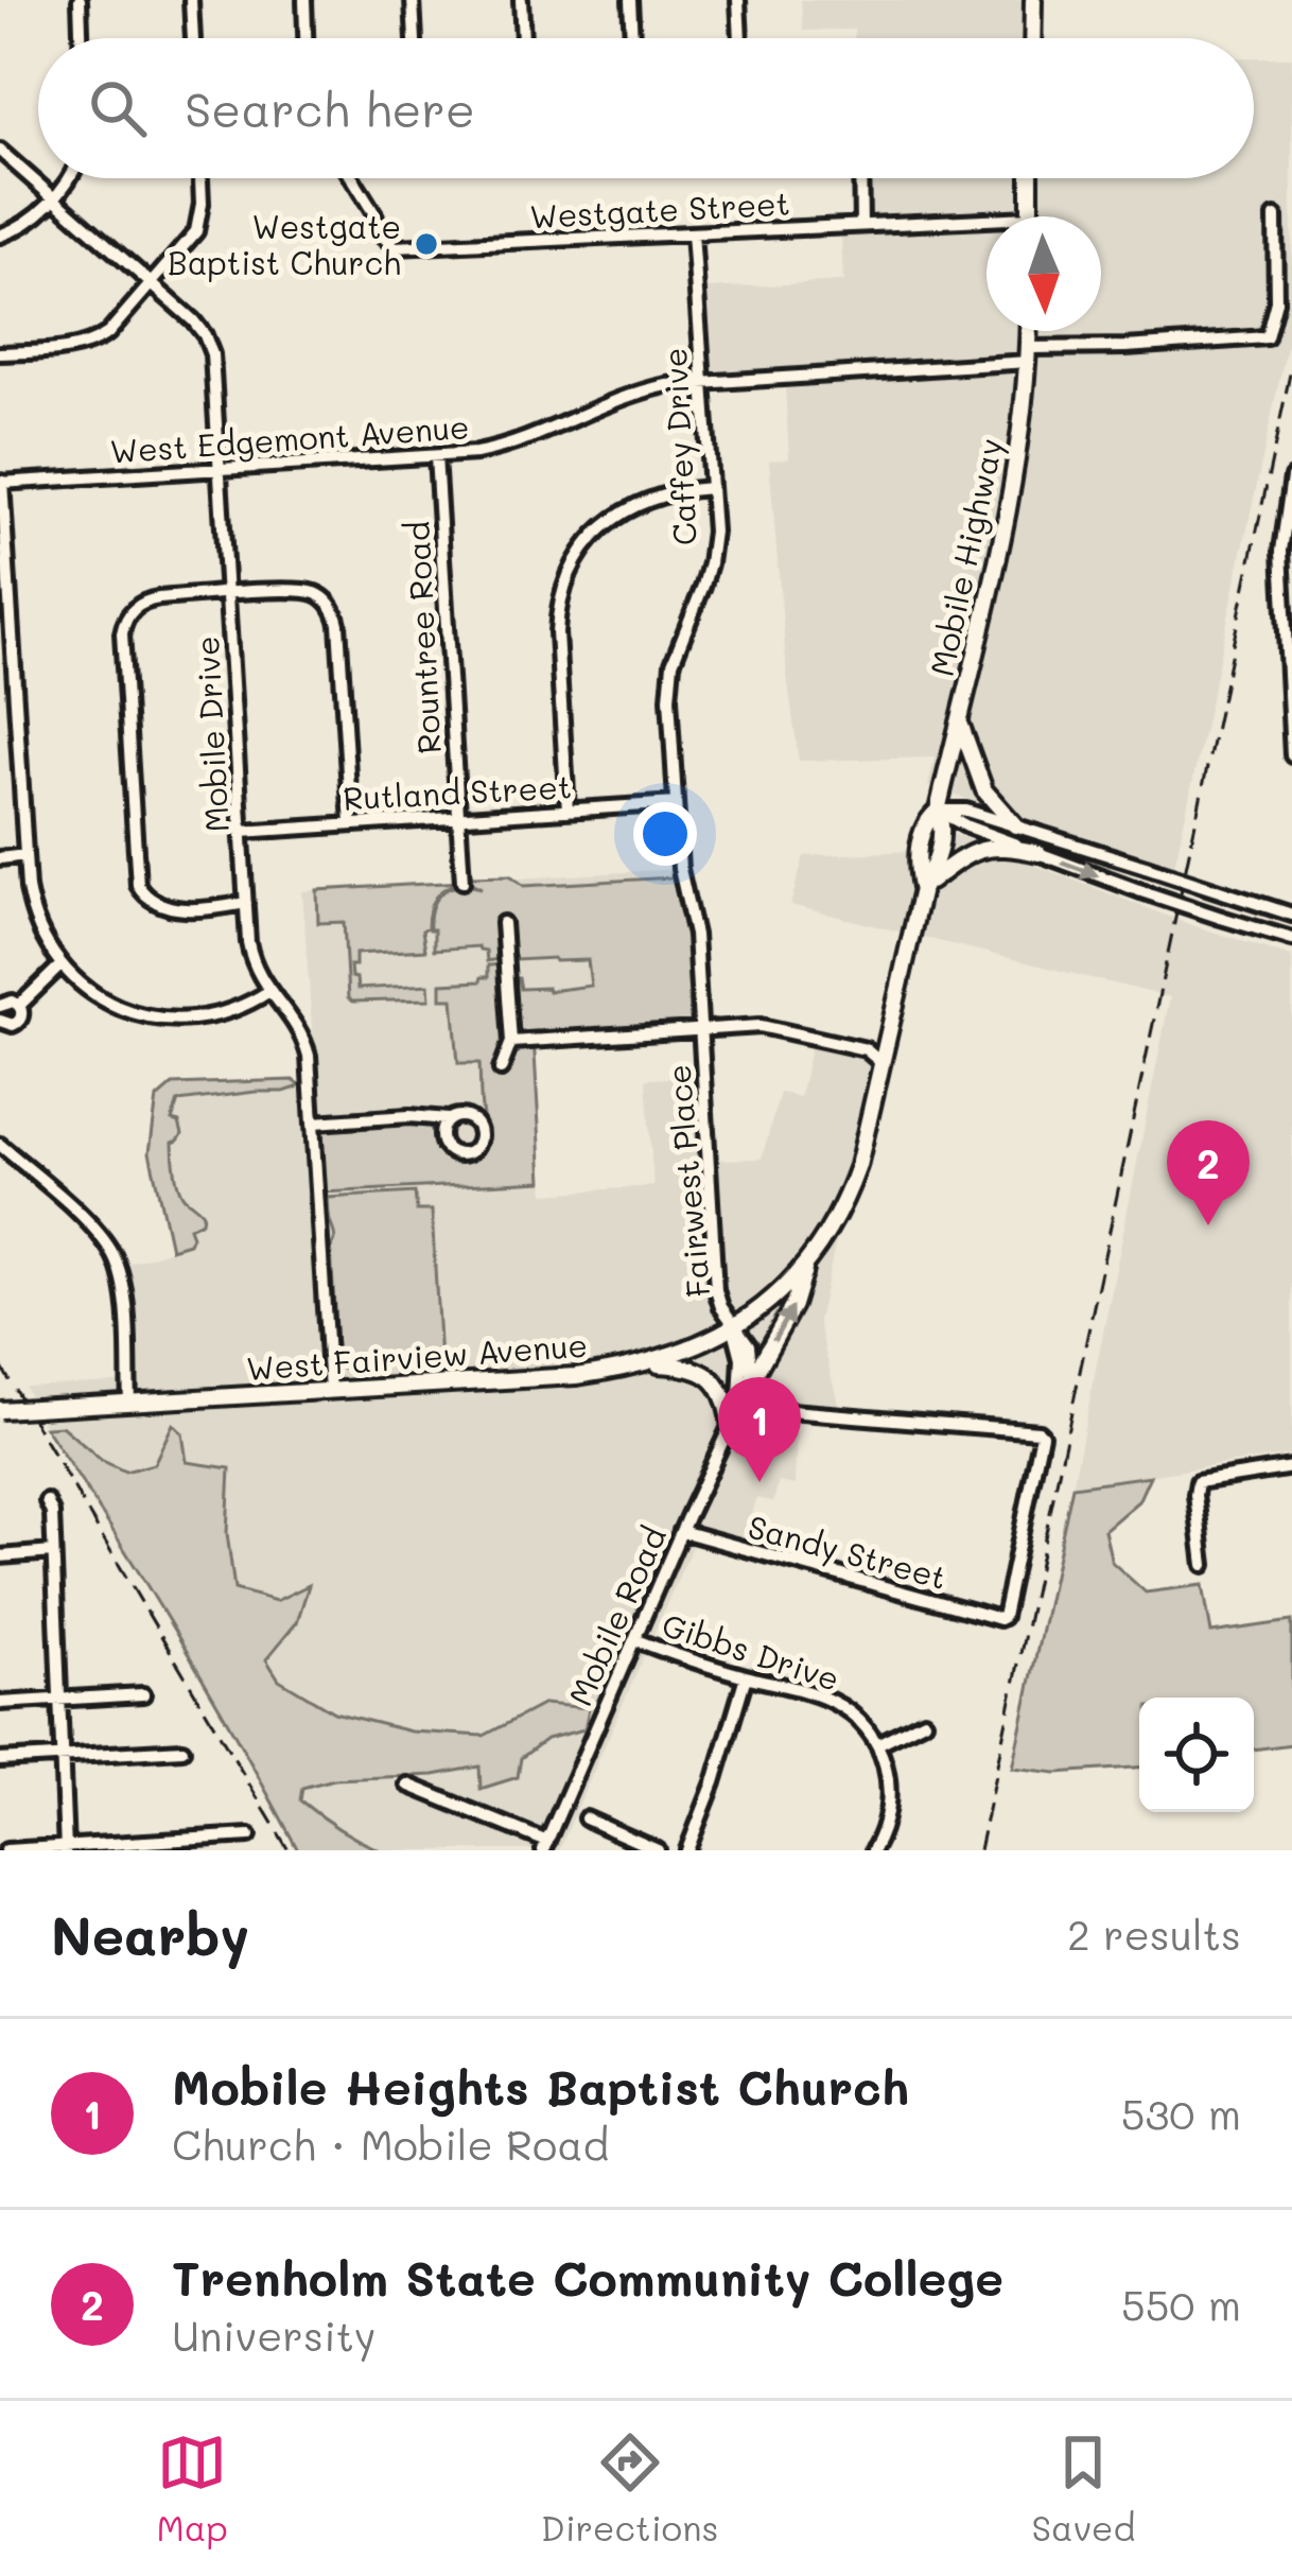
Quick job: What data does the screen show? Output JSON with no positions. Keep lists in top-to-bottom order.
{
  "streets": {
    "main road": ["Mobile Highway", "West Fairview Avenue"],
    "street": [
      "Westgate Street",
      "West Edgemont Avenue",
      "Caffey Drive",
      "Rountree Road",
      "Mobile Drive",
      "Rutland Street",
      "Fairwest Place",
      "Sandy Street",
      "Mobile Road",
      "Gibbs Drive"
    ]
  },
  "crossings": [
    ["Westgate Street", "Caffey Drive"],
    ["West Edgemont Avenue", "Caffey Drive"],
    ["West Edgemont Avenue", "Mobile Highway"],
    ["West Edgemont Avenue", "Rountree Road"],
    ["West Edgemont Avenue", "Mobile Drive"],
    ["Caffey Drive", "Rutland Street"],
    ["Caffey Drive", "Fairwest Place"],
    ["Mobile Highway", "West Fairview Avenue"],
    ["Rountree Road", "Rutland Street"],
    ["Mobile Drive", "Rutland Street"],
    ["Mobile Drive", "West Fairview Avenue"],
    ["Fairwest Place", "West Fairview Avenue"],
    ["Fairwest Place", "Mobile Road"],
    ["West Fairview Avenue", "Mobile Road"],
    ["Sandy Street", "Mobile Road"],
    ["Mobile Road", "Gibbs Drive"]
  ],
  "places": ["Westgate Baptist Church"],
  "north": "bottom",
  "page": {
    "search": "Search here",
    "pins": ["2", "1"],
    "heading": ["Nearby", "2 results"],
    "list": [
      {
        "mark": "1",
        "name": "Mobile Heights Baptist Church",
        "note": "Church · Mobile Road",
        "value": "530 m"
      },
      {
        "mark": "2",
        "name": "Trenholm State Community College",
        "note": "University",
        "value": "550 m"
      }
    ],
    "nav": ["Map", "Directions", "Saved"]
  }
}
